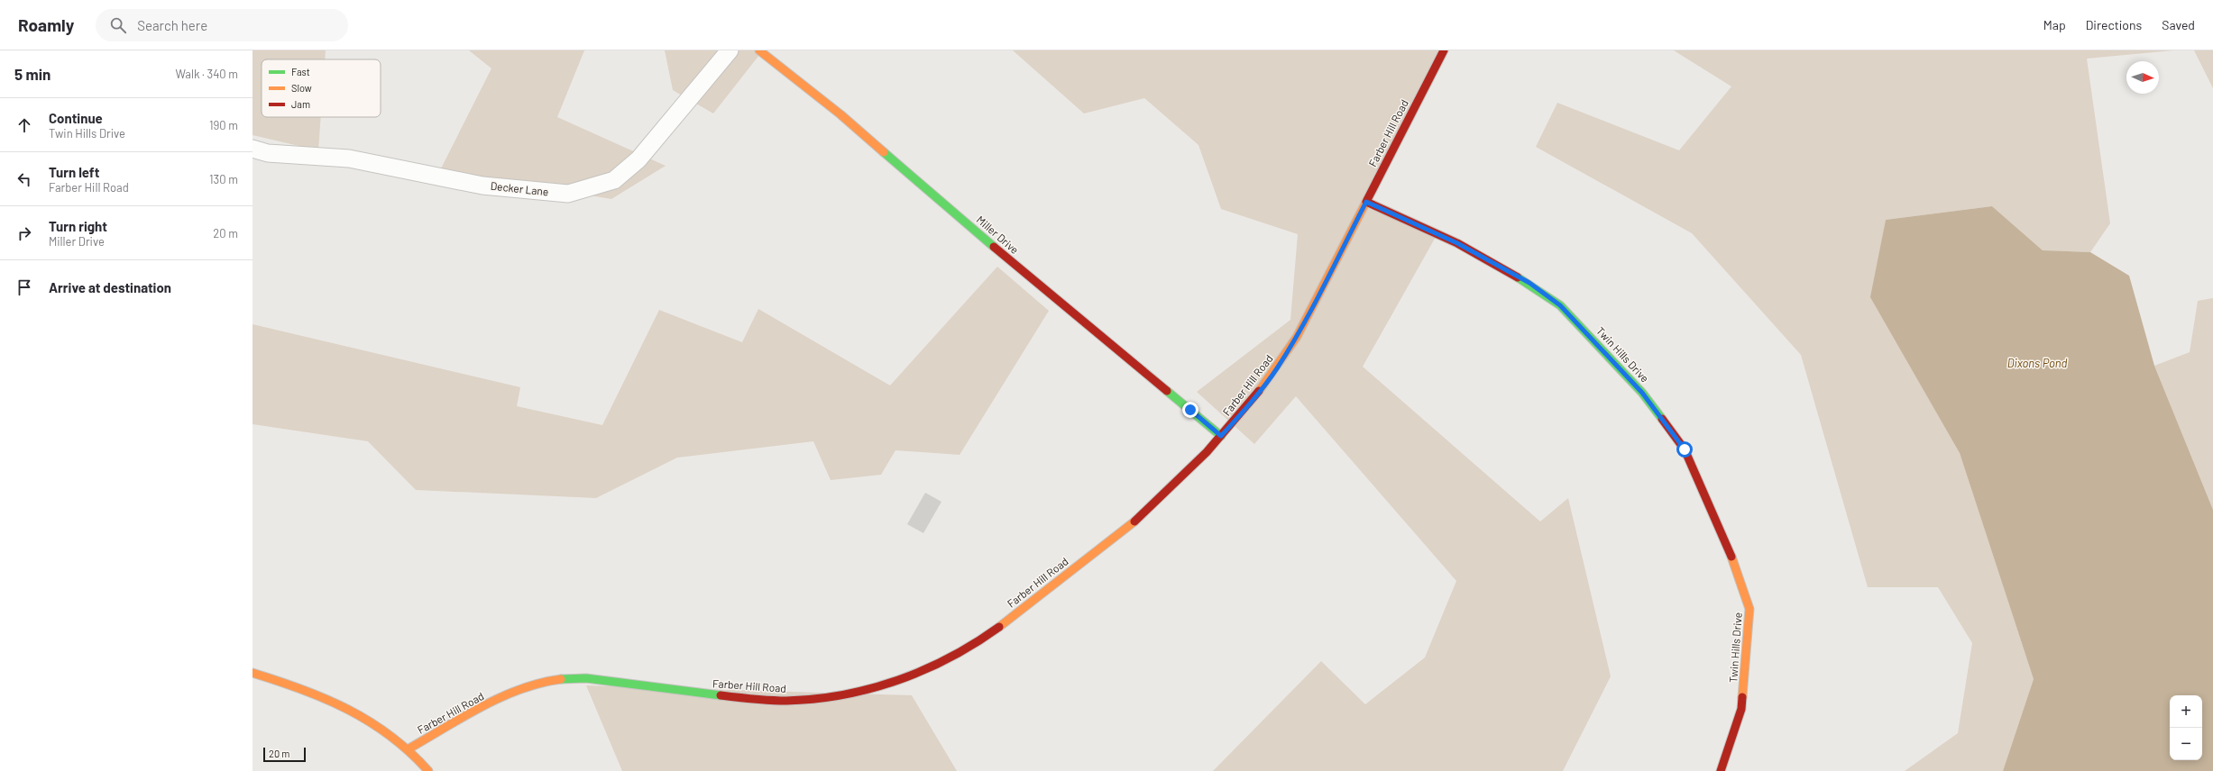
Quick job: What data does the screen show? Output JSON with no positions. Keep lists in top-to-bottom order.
{
  "streets": {
    "street": [
      "Farber Hill Road",
      "Decker Lane",
      "Miller Drive",
      "Twin Hills Drive"
    ]
  },
  "crossings": [
    ["Farber Hill Road", "Miller Drive"],
    ["Farber Hill Road", "Twin Hills Drive"]
  ],
  "water": ["Dixons Pond"],
  "legend": ["Fast", "Slow", "Jam"],
  "scale_bar": "20 m",
  "north": "right",
  "page": {
    "header": "Roamly",
    "search": "Search here",
    "nav": ["Map", "Directions", "Saved"],
    "heading": ["5 min", "Walk · 340 m"],
    "list": [
      ["Continue", "Twin Hills Drive", "190 m"],
      ["Turn left", "Farber Hill Road", "130 m"],
      ["Turn right", "Miller Drive", "20 m"],
      "Arrive at destination"
    ],
    "map_buttons": ["+", "−"],
    "scale": "20 m"
  }
}
